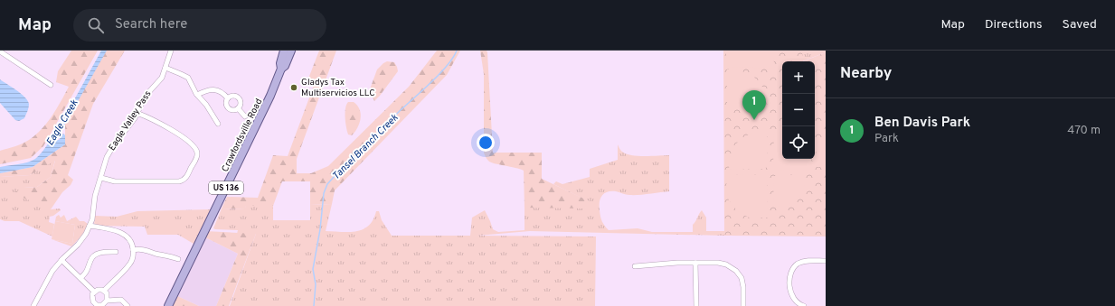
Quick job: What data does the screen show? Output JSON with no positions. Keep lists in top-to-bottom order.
{
  "streets": {
    "main road": ["Crawfordsville Road", "US 136"],
    "street": ["Eagle Valley Pass"]
  },
  "water": ["Eagle Creek", "Tansel Branch Creek"],
  "places": ["Gladys Tax Multiservicios LLC"],
  "page": {
    "header": "Map",
    "search": "Search here",
    "nav": ["Map", "Directions", "Saved"],
    "heading": "Nearby",
    "map_buttons": ["+", "−"],
    "pins": "1",
    "list": [
      {
        "mark": "1",
        "name": "Ben Davis Park",
        "note": "Park",
        "value": "470 m"
      }
    ]
  }
}
